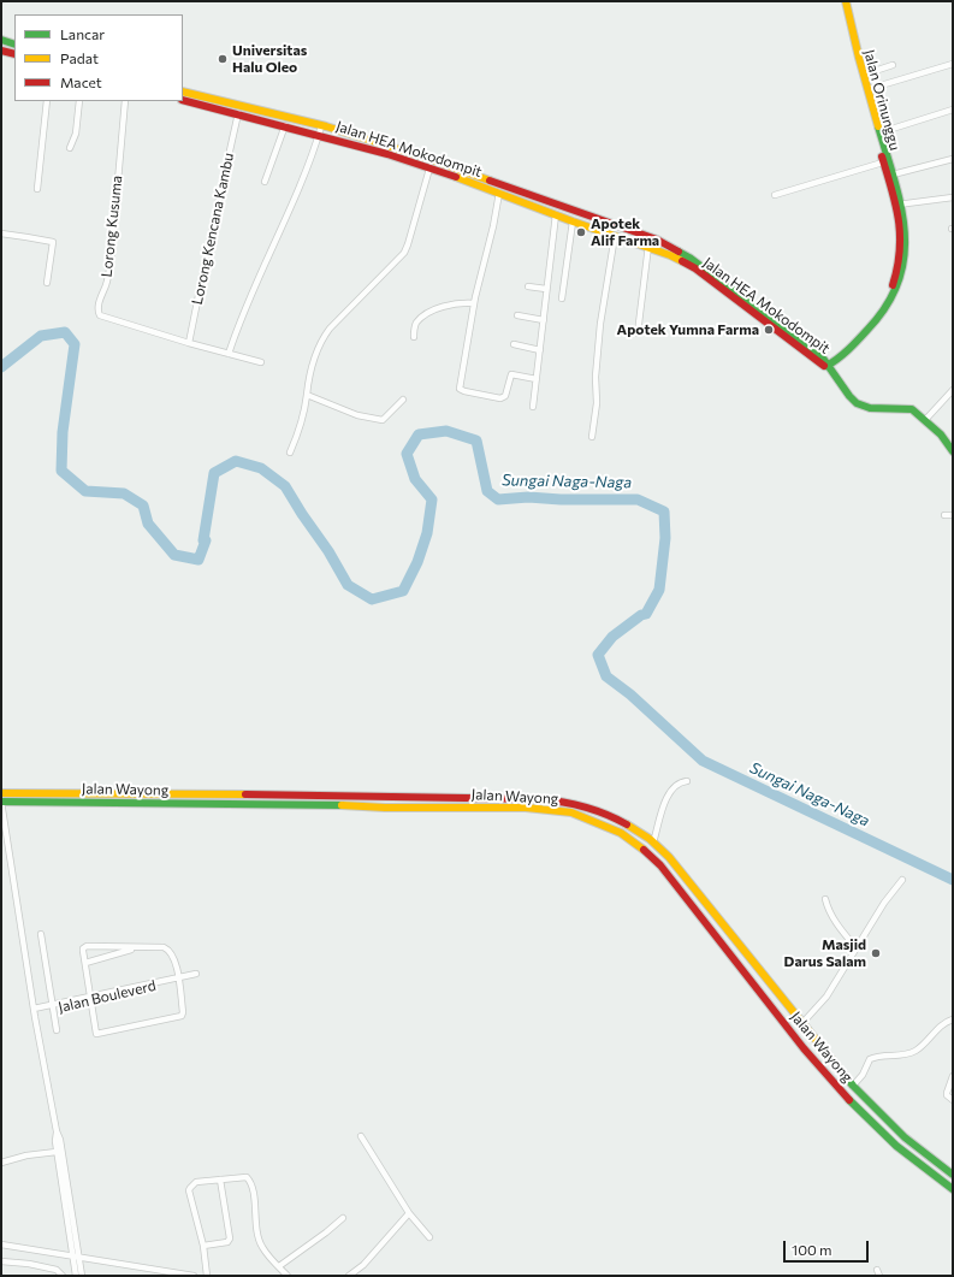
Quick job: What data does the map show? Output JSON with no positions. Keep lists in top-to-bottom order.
{
  "streets": {
    "street": [
      "Jalan Orinunggu",
      "Jalan HEA Mokodompit",
      "Lorong Kusuma",
      "Lorong Kencana Kambu",
      "Jalan Wayong",
      "Jalan Bouleverd"
    ]
  },
  "crossings": [
    ["Jalan Orinunggu", "Jalan HEA Mokodompit"],
    ["Jalan HEA Mokodompit", "Lorong Kencana Kambu"],
    ["Lorong Kusuma", "Lorong Kencana Kambu"]
  ],
  "water": ["Sungai Naga-Naga"],
  "places": [
    "Universitas Halu Oleo",
    "Apotek Alif Farma",
    "Apotek Yumna Farma",
    "Masjid Darus Salam"
  ],
  "legend": ["Lancar", "Padat", "Macet"],
  "scale_bar": "100 m"
}
